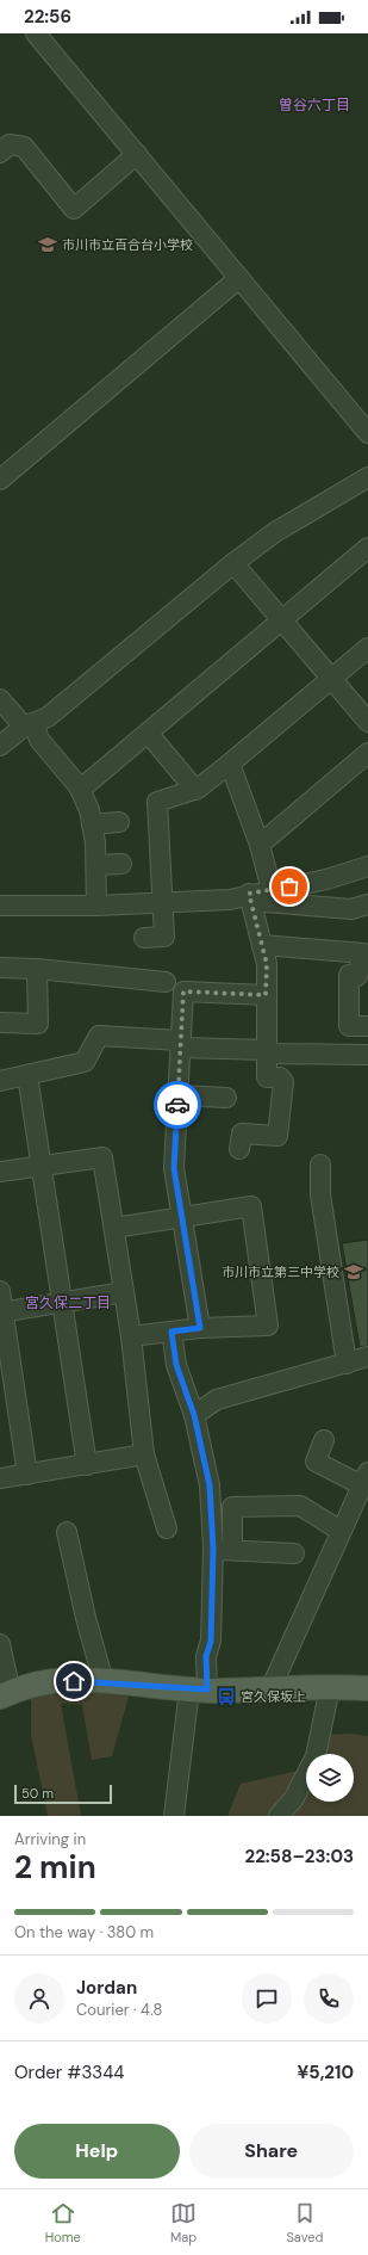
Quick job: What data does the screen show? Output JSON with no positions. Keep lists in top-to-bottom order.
{
  "districts": ["曽谷六丁目", "宮久保二丁目"],
  "places": {
    "school or university": ["市川市立百合台小学校", "市川市立第三中学校"],
    "bus stop": ["宮久保坂上"]
  },
  "scale_bar": "50 m",
  "page": {
    "status": "22:56",
    "scale": "50 m",
    "heading": ["2 min", "Arriving in", "22:58–23:03"],
    "panel": [
      "Jordan",
      "Courier · 4.8",
      "Order #3344",
      "¥5,210"
    ],
    "bar": "On the way · 380 m",
    "buttons": ["Help", "Share"],
    "tabs": ["Home", "Map", "Saved"]
  }
}
